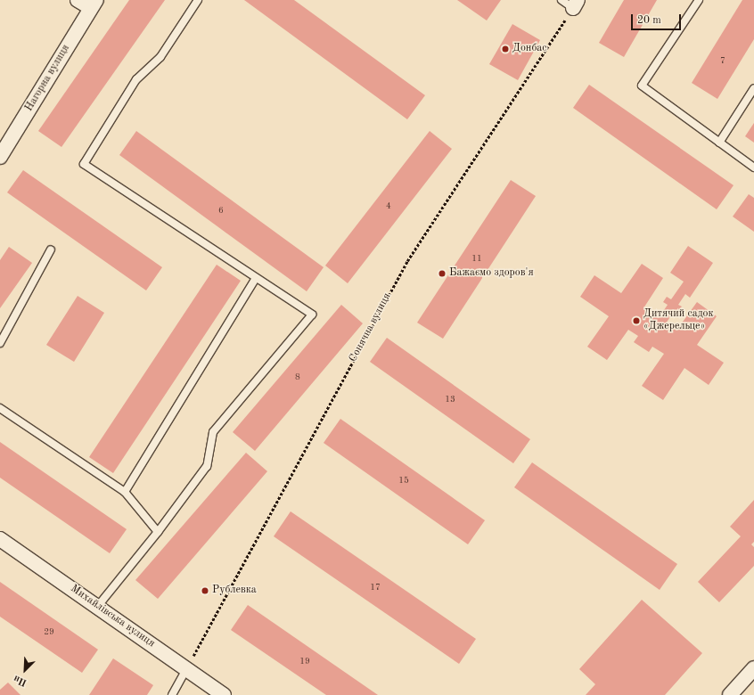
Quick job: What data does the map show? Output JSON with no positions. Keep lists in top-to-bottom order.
{
  "streets": {
    "street": ["Нагорна вулиця", "Михайлівська вулиця"],
    "path": ["Сонячна вулиця"]
  },
  "crossings": [
    ["Сонячна вулиця", "Михайлівська вулиця"]
  ],
  "places": [
    "Донбас",
    "Бажаємо здоров'я",
    "Дитячий садок «Джерельце»",
    "Рублевка"
  ],
  "house_numbers": [
    "7",
    "4",
    "6",
    "11",
    "8",
    "13",
    "15",
    "17",
    "29",
    "19"
  ],
  "scale_bar": "20 m",
  "north": "bottom left"
}
